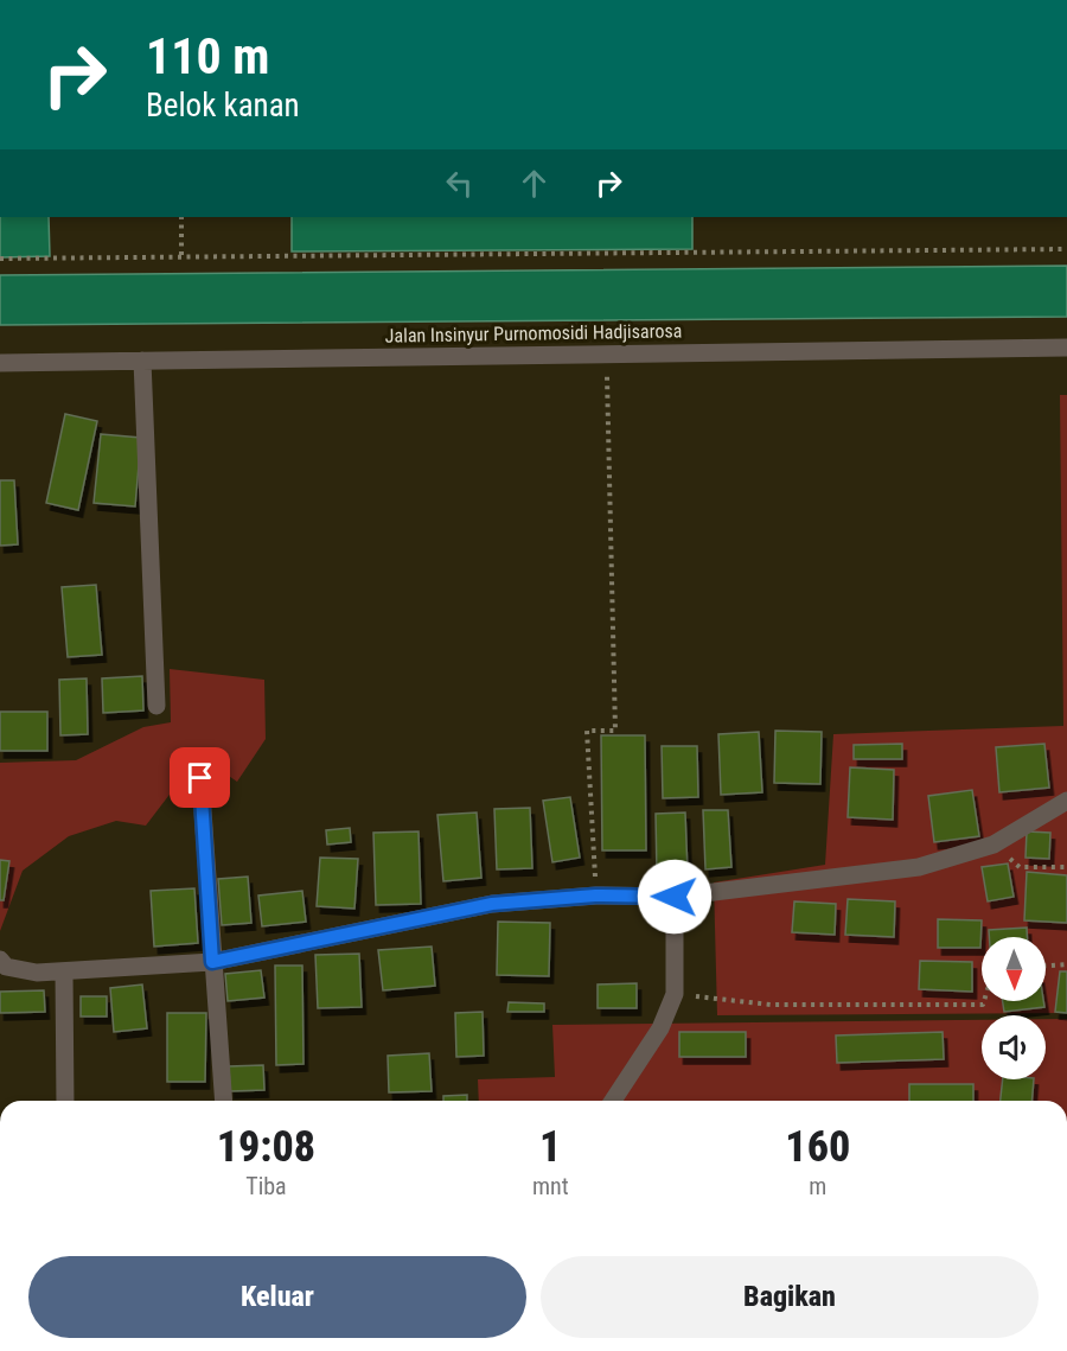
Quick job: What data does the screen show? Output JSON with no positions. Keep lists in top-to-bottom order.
{
  "streets": {
    "street": ["Jalan Insinyur Purnomosidi Hadjisarosa"]
  },
  "north": "bottom",
  "page": {
    "turn": ["110 m", "Belok kanan"],
    "eta": [
      "19:08",
      "Tiba",
      "1",
      "mnt",
      "160",
      "m"
    ],
    "buttons": ["Keluar", "Bagikan"]
  }
}
